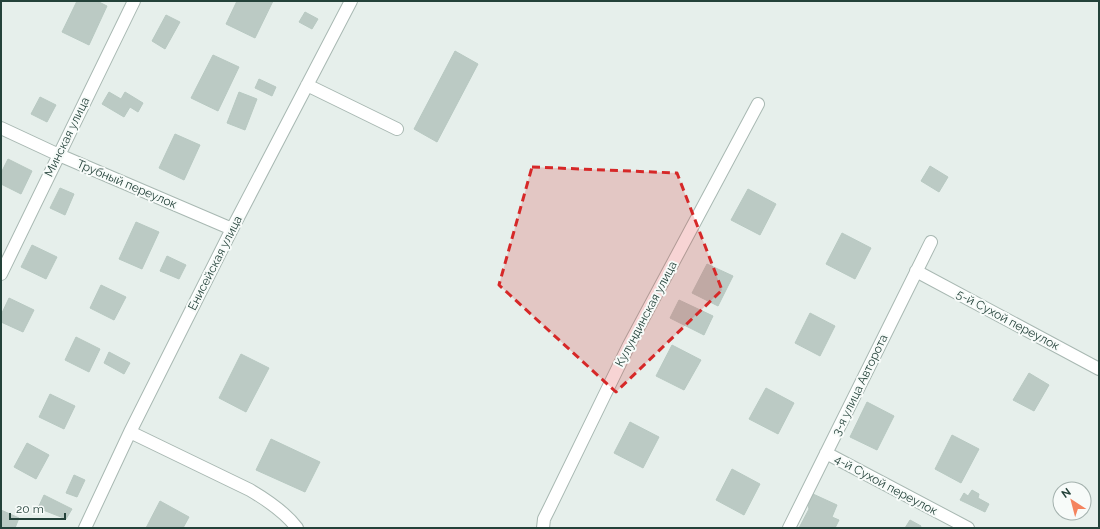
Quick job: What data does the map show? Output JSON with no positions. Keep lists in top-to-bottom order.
{
  "streets": {
    "street": [
      "Минская улица",
      "Трубный переулок",
      "Енисейская улица",
      "Кулундинская улица",
      "5-й Сухой переулок",
      "3-я улица Авторота",
      "4-й Сухой переулок"
    ]
  },
  "crossings": [
    ["Минская улица", "Трубный переулок"],
    ["Трубный переулок", "Енисейская улица"],
    ["5-й Сухой переулок", "3-я улица Авторота"],
    ["3-я улица Авторота", "4-й Сухой переулок"]
  ],
  "scale_bar": "20 m",
  "north": "top left"
}
